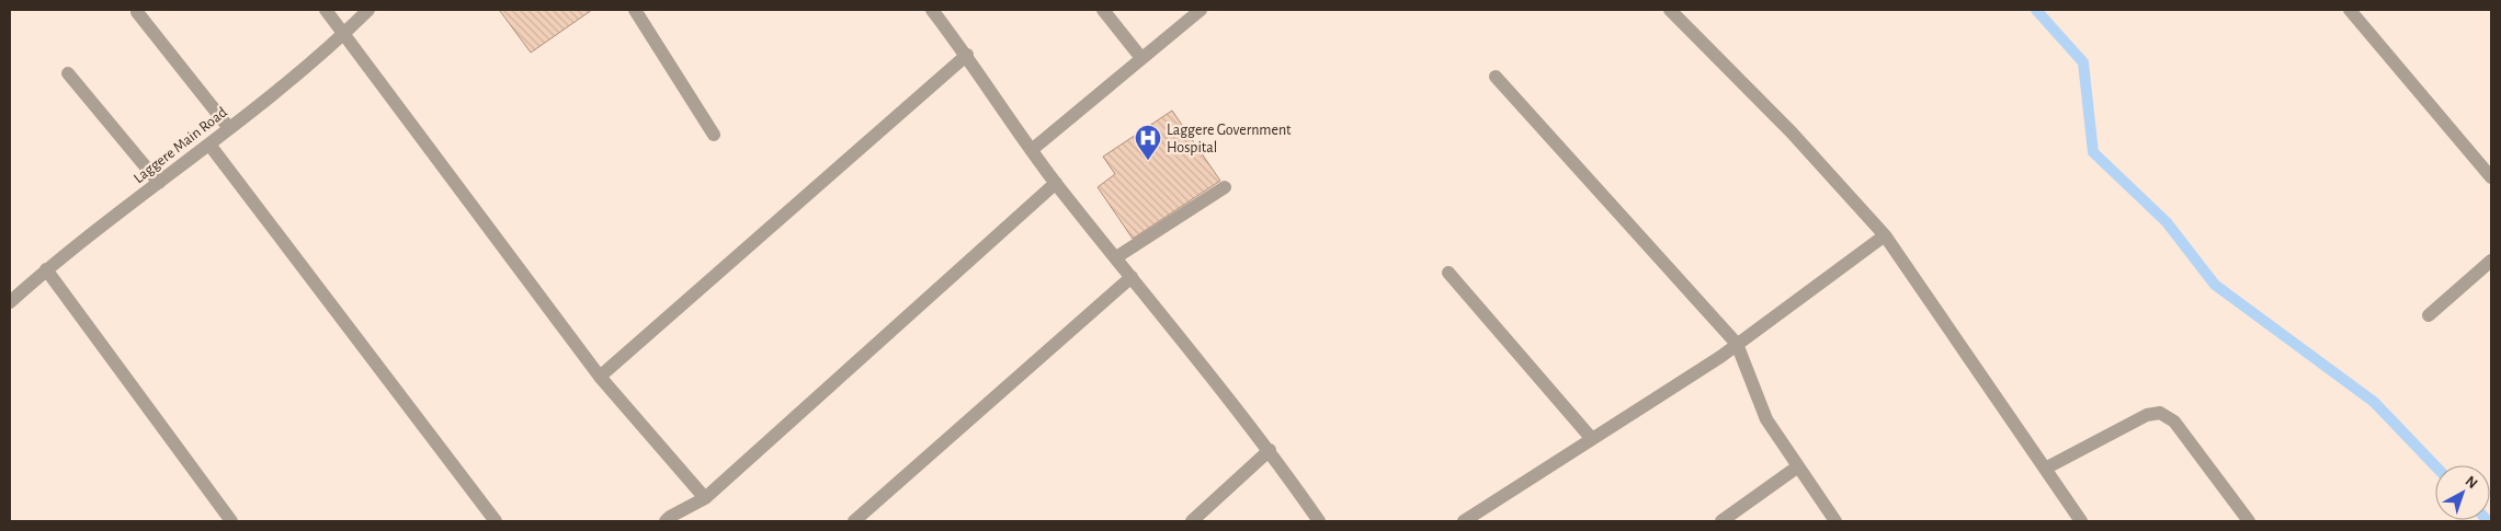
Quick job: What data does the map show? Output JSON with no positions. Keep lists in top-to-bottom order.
{
  "streets": {
    "street": ["Laggere Main Road"]
  },
  "places": {
    "hospital": ["Laggere Government Hospital"]
  },
  "north": "top right"
}
